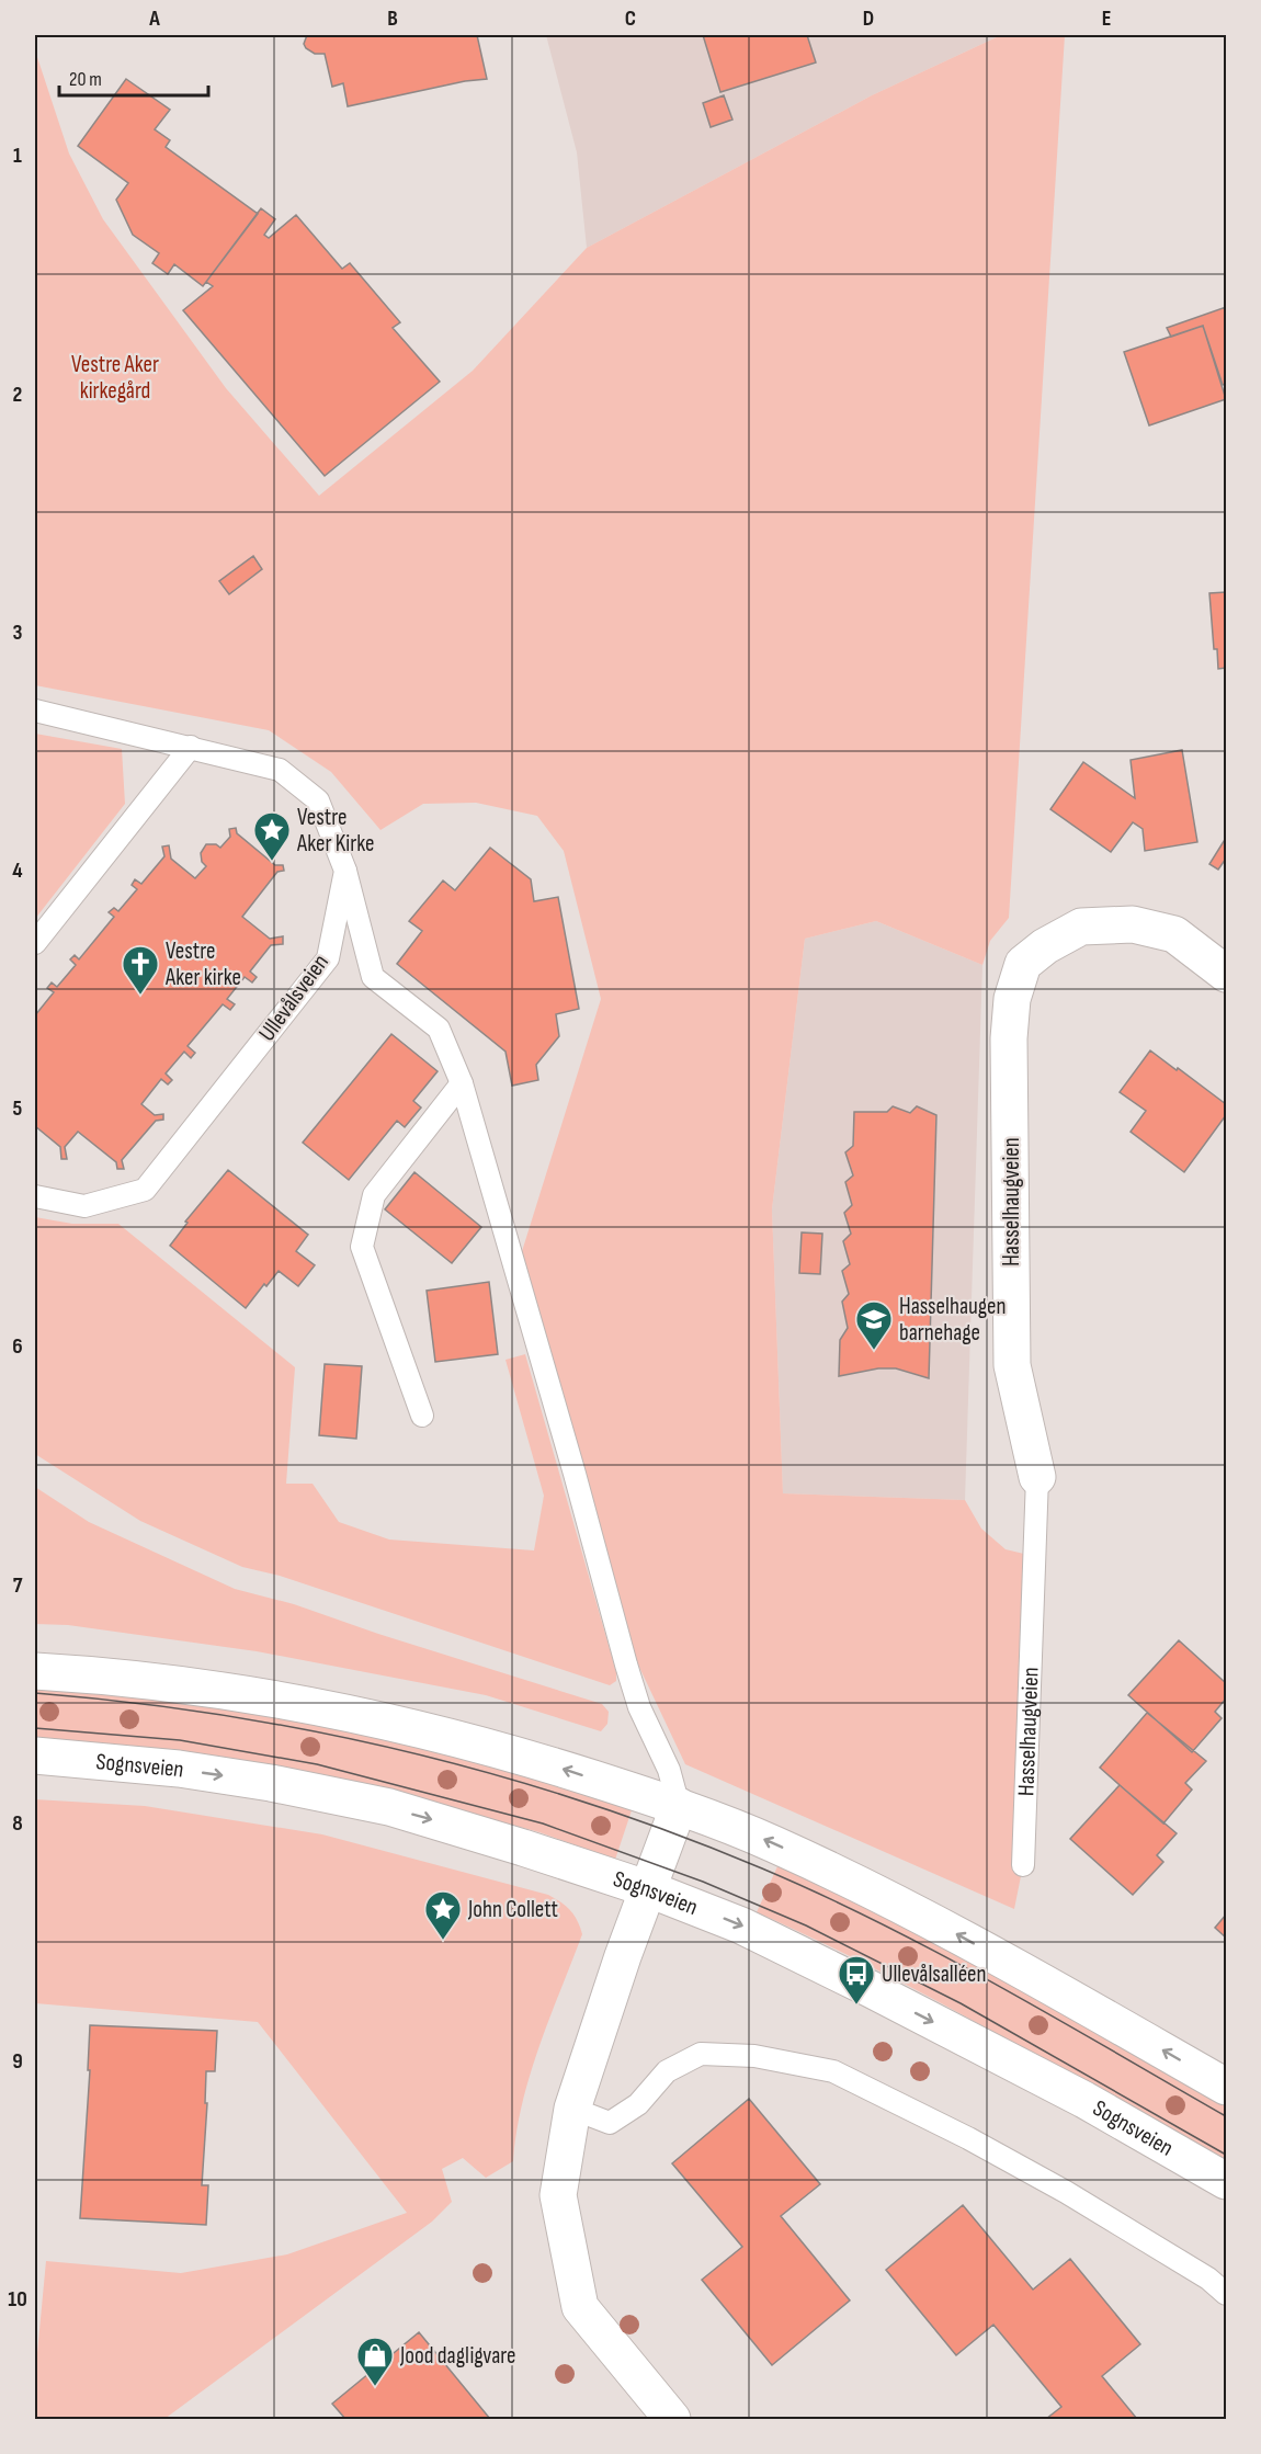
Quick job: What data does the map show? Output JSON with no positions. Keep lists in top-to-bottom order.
{
  "streets": {
    "main road": ["Hasselhaugveien", "Sognsveien"],
    "lane": ["Ullevålsveien"]
  },
  "parks": ["Vestre Aker kirkegård"],
  "places": {
    "place": ["Vestre Aker Kirke", "John Collett"],
    "church": ["Vestre Aker kirke"],
    "school or university": ["Hasselhaugen barnehage"],
    "bus stop": ["Ullevålsalléen"],
    "shop": ["Jood dagligvare"]
  },
  "scale_bar": "20 m",
  "grid": {
    "columns": [
      "A",
      "B",
      "C",
      "D",
      "E"
    ],
    "rows": [
      "1",
      "2",
      "3",
      "4",
      "5",
      "6",
      "7",
      "8",
      "9",
      "10"
    ]
  }
}
